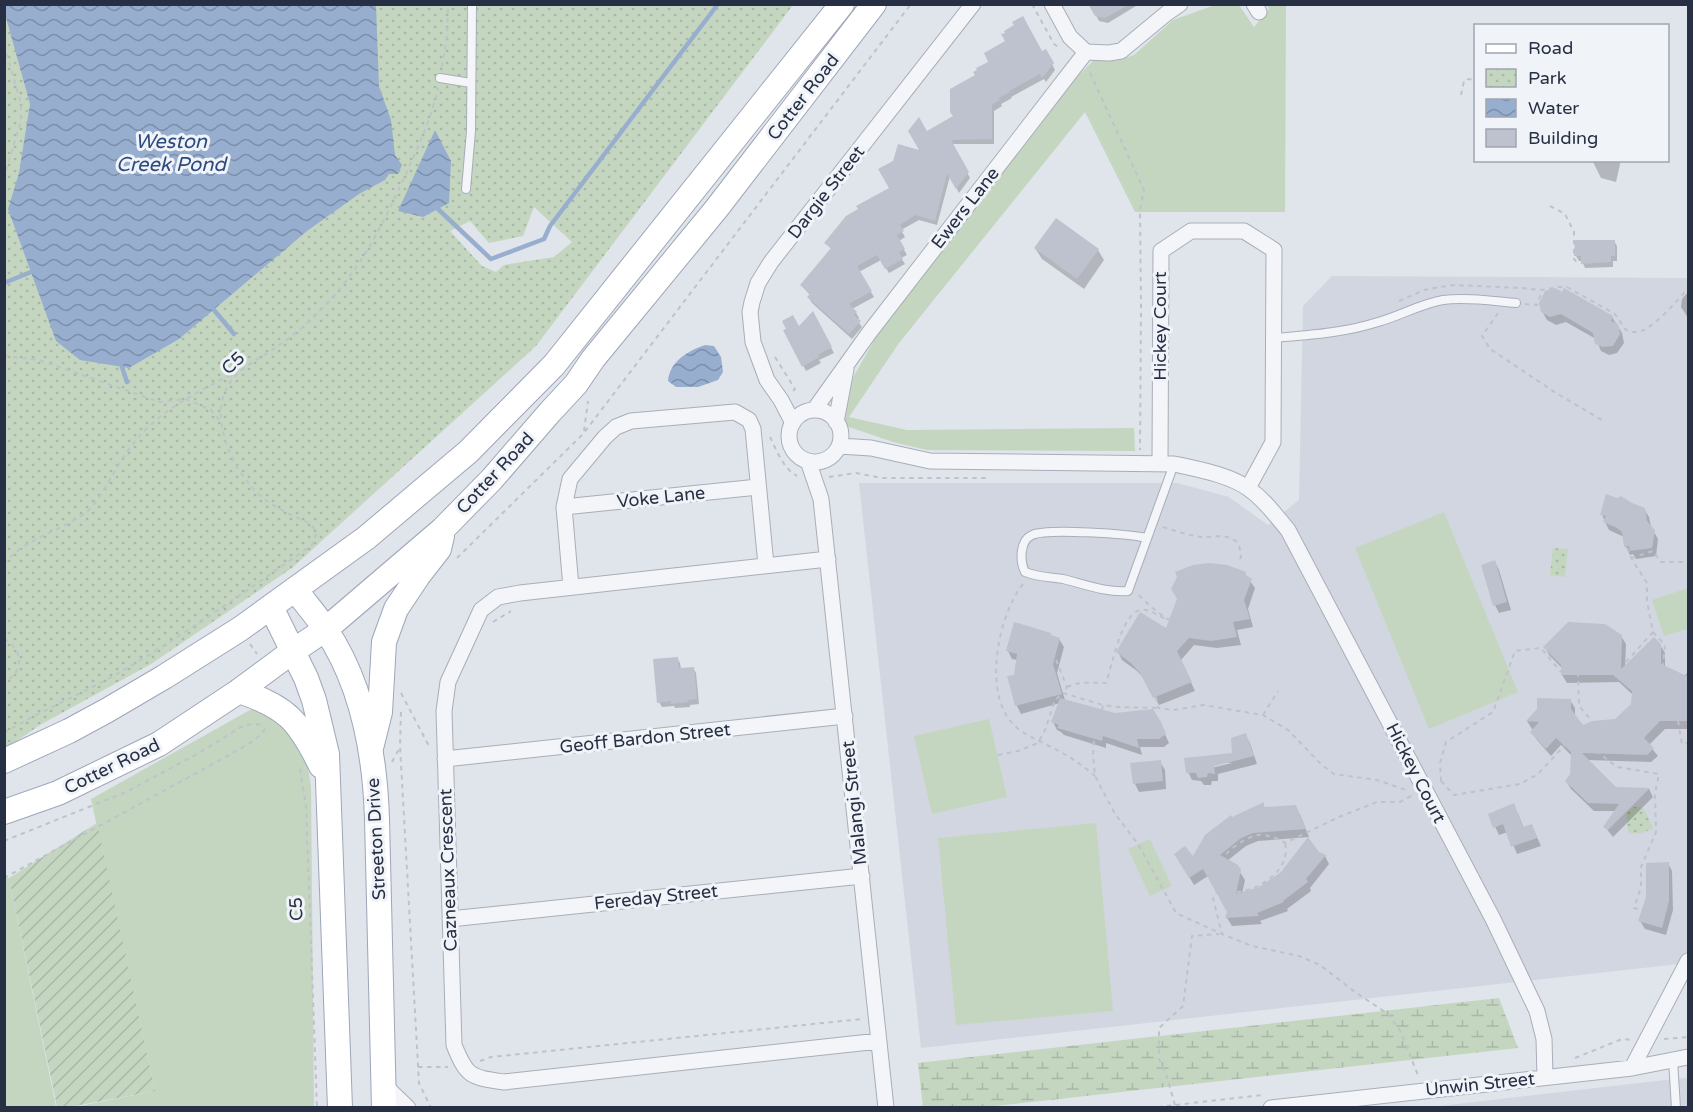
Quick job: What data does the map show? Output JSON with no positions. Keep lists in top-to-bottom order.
{
  "streets": {
    "main road": ["Cotter Road", "Streeton Drive"],
    "street": [
      "Dargie Street",
      "Ewers Lane",
      "Hickey Court",
      "Voke Lane",
      "Geoff Bardon Street",
      "Malangi Street",
      "Cazneaux Crescent",
      "Fereday Street",
      "Unwin Street"
    ],
    "path": ["C5"]
  },
  "crossings": [
    ["Cotter Road", "Streeton Drive"],
    ["Dargie Street", "Ewers Lane"],
    ["Dargie Street", "Malangi Street"],
    ["Ewers Lane", "Malangi Street"],
    ["Hickey Court", "Unwin Street"],
    ["Geoff Bardon Street", "Malangi Street"],
    ["Geoff Bardon Street", "Cazneaux Crescent"],
    ["Malangi Street", "Cazneaux Crescent"],
    ["Malangi Street", "Fereday Street"],
    ["Cazneaux Crescent", "Fereday Street"]
  ],
  "water": ["Weston Creek Pond"],
  "legend": [
    "Road",
    "Park",
    "Water",
    "Building"
  ]
}
